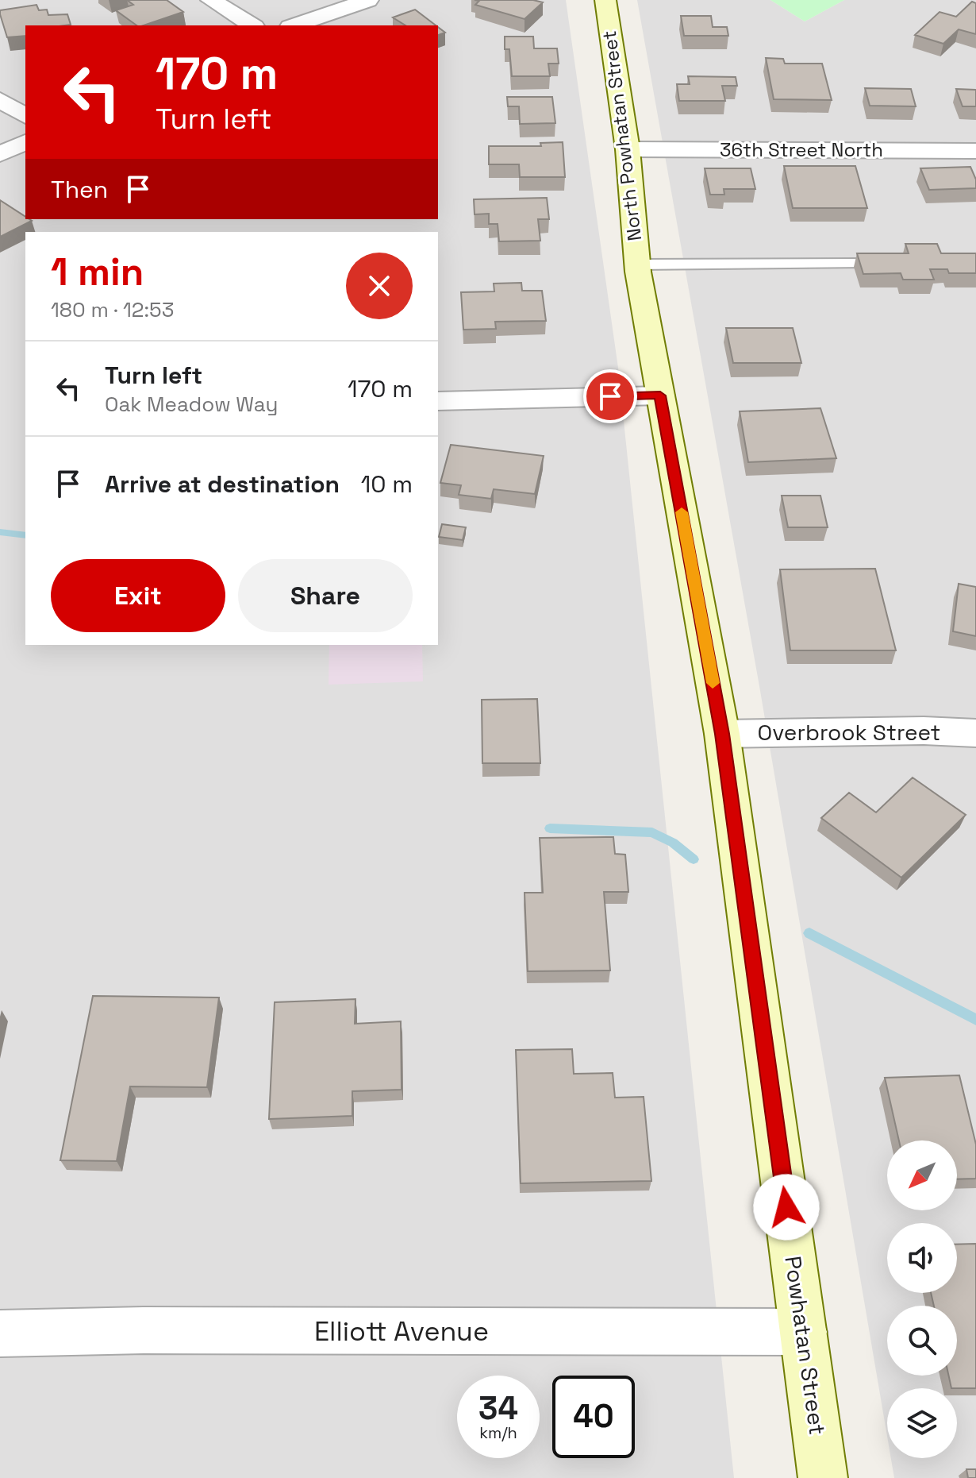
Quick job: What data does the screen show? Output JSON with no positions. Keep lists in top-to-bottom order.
{
  "streets": {
    "street": [
      "North Powhatan Street",
      "36th Street North",
      "Overbrook Street",
      "Elliott Avenue",
      "Powhatan Street"
    ]
  },
  "crossings": [
    ["North Powhatan Street", "36th Street North"],
    ["North Powhatan Street", "Powhatan Street"],
    ["Overbrook Street", "Powhatan Street"],
    ["Elliott Avenue", "Powhatan Street"]
  ],
  "north": "bottom left",
  "page": {
    "turn": ["170 m", "Turn left"],
    "then": "Then",
    "heading": ["1 min", "180 m · 12:53"],
    "list": [
      {
        "name": "Turn left",
        "note": "Oak Meadow Way",
        "value": "170 m"
      },
      {
        "name": "Arrive at destination",
        "value": "10 m"
      }
    ],
    "buttons": ["Exit", "Share"],
    "speed": "34 km/h",
    "limit": "40"
  }
}
